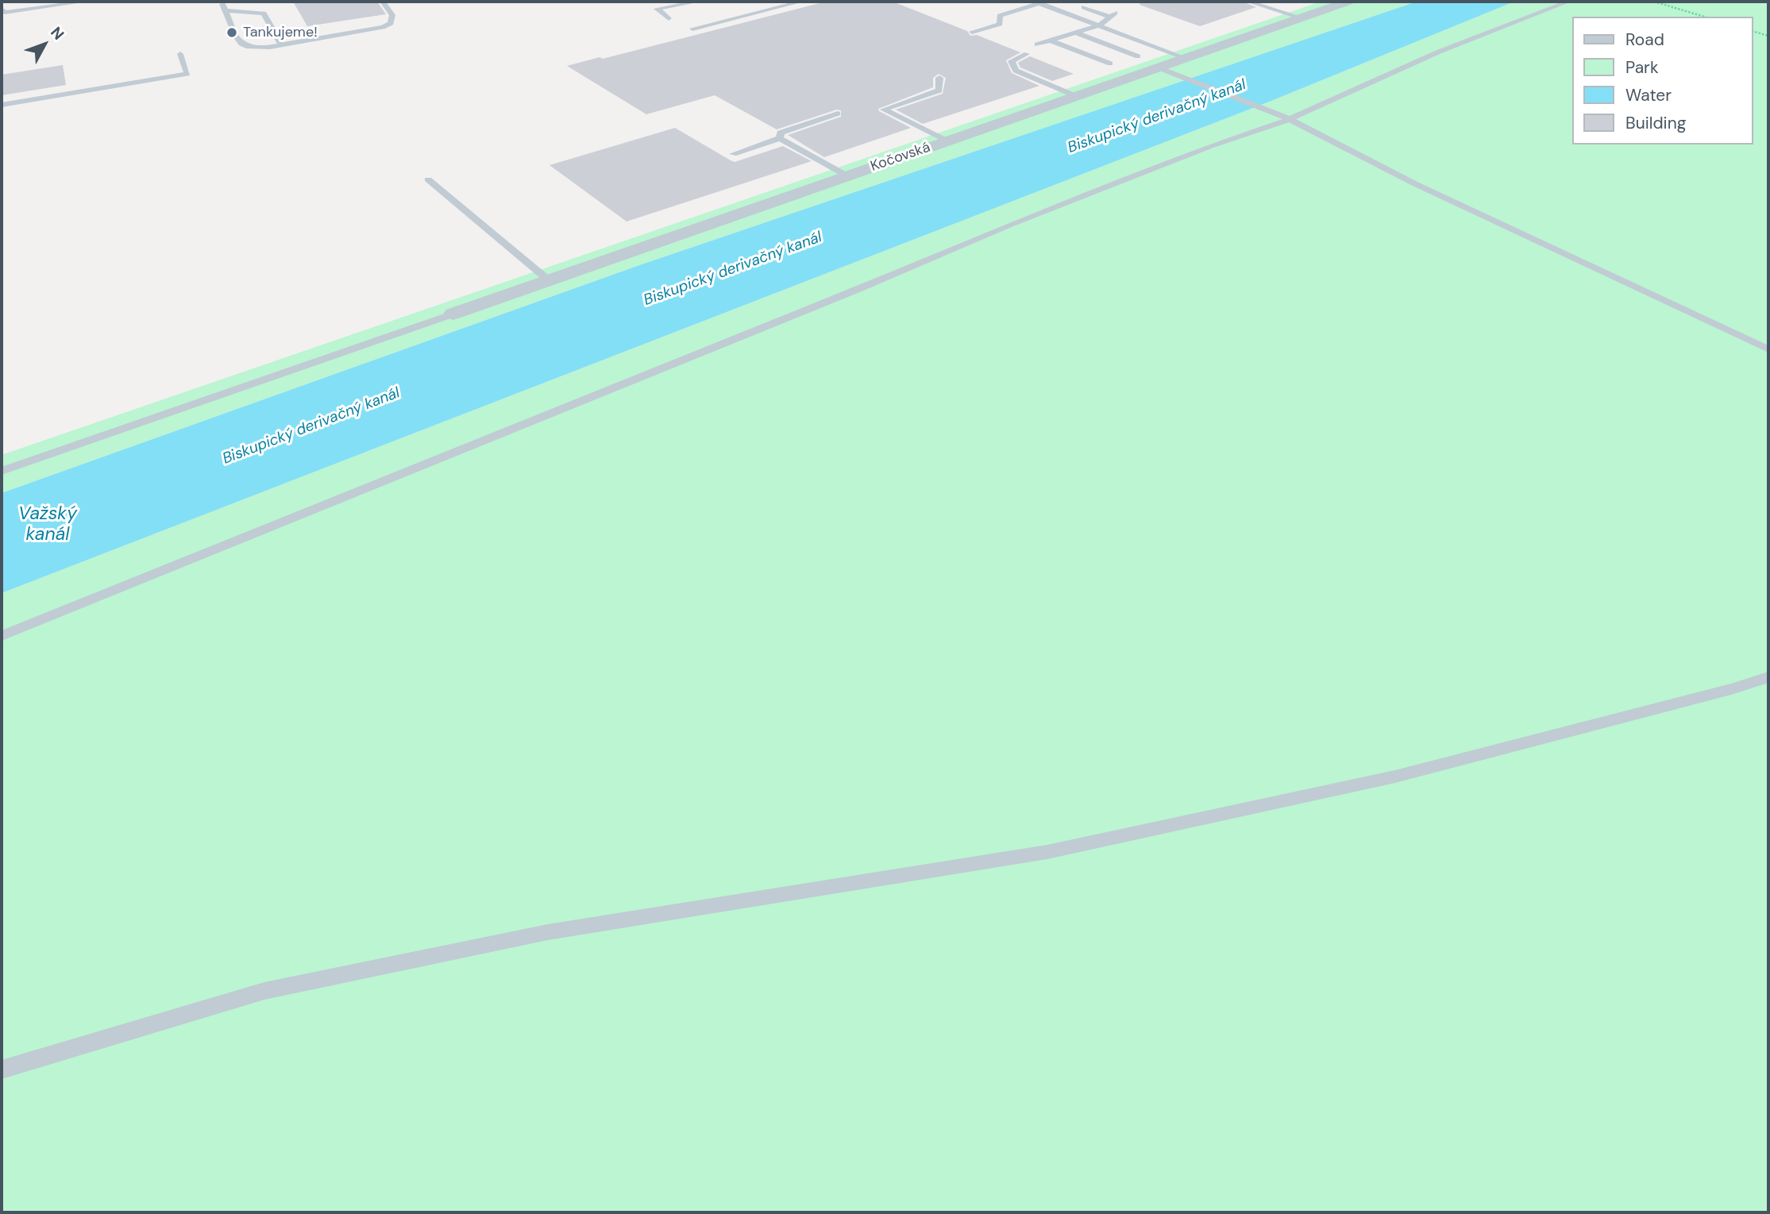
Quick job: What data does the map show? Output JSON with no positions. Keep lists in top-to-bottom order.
{
  "streets": {
    "street": ["Kočovská"]
  },
  "water": ["Biskupický derivačný kanál", "Važský kanál"],
  "places": ["Tankujeme!"],
  "legend": [
    "Road",
    "Park",
    "Water",
    "Building"
  ],
  "north": "top right"
}
